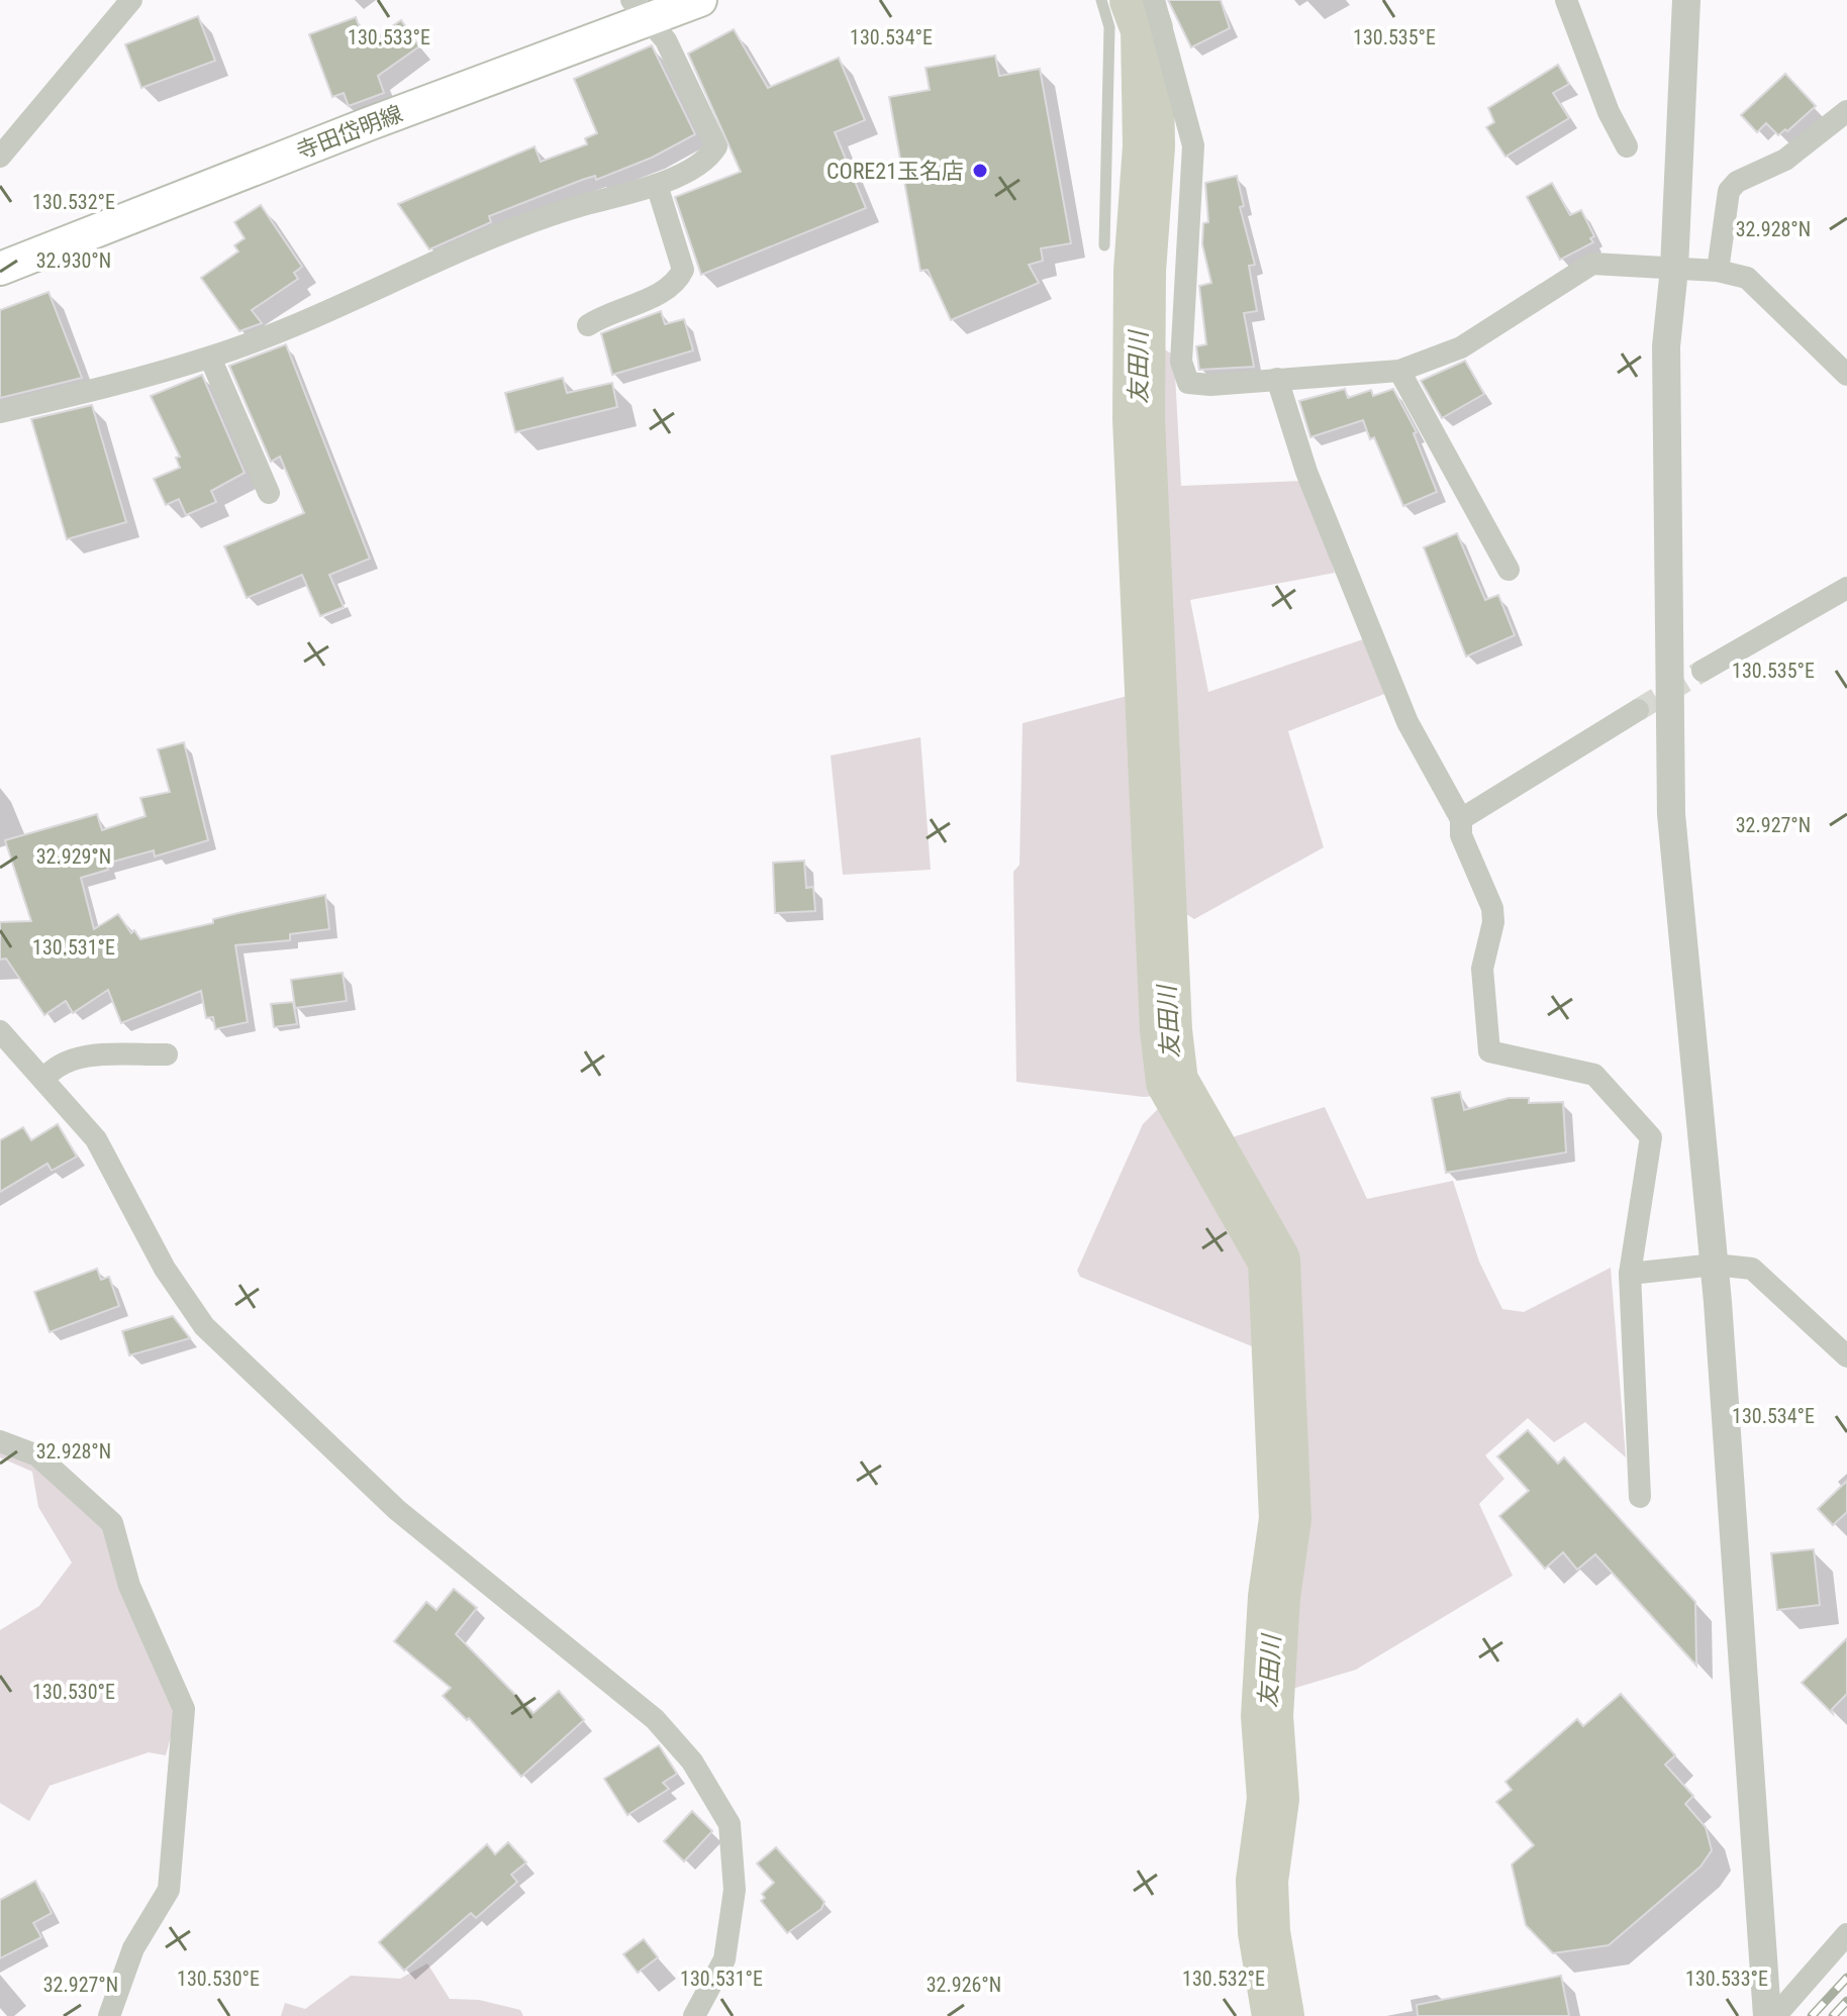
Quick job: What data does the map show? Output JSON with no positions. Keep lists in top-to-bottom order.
{
  "streets": {
    "main road": ["寺田岱明線"]
  },
  "water": ["友田川"],
  "places": ["CORE21玉名店"],
  "coordinates": [
    "130.533°E",
    "130.534°E",
    "130.535°E",
    "130.532°E",
    "32.928°N",
    "32.930°N",
    "32.927°N",
    "32.929°N",
    "130.531°E",
    "130.530°E",
    "32.926°N"
  ]
}
